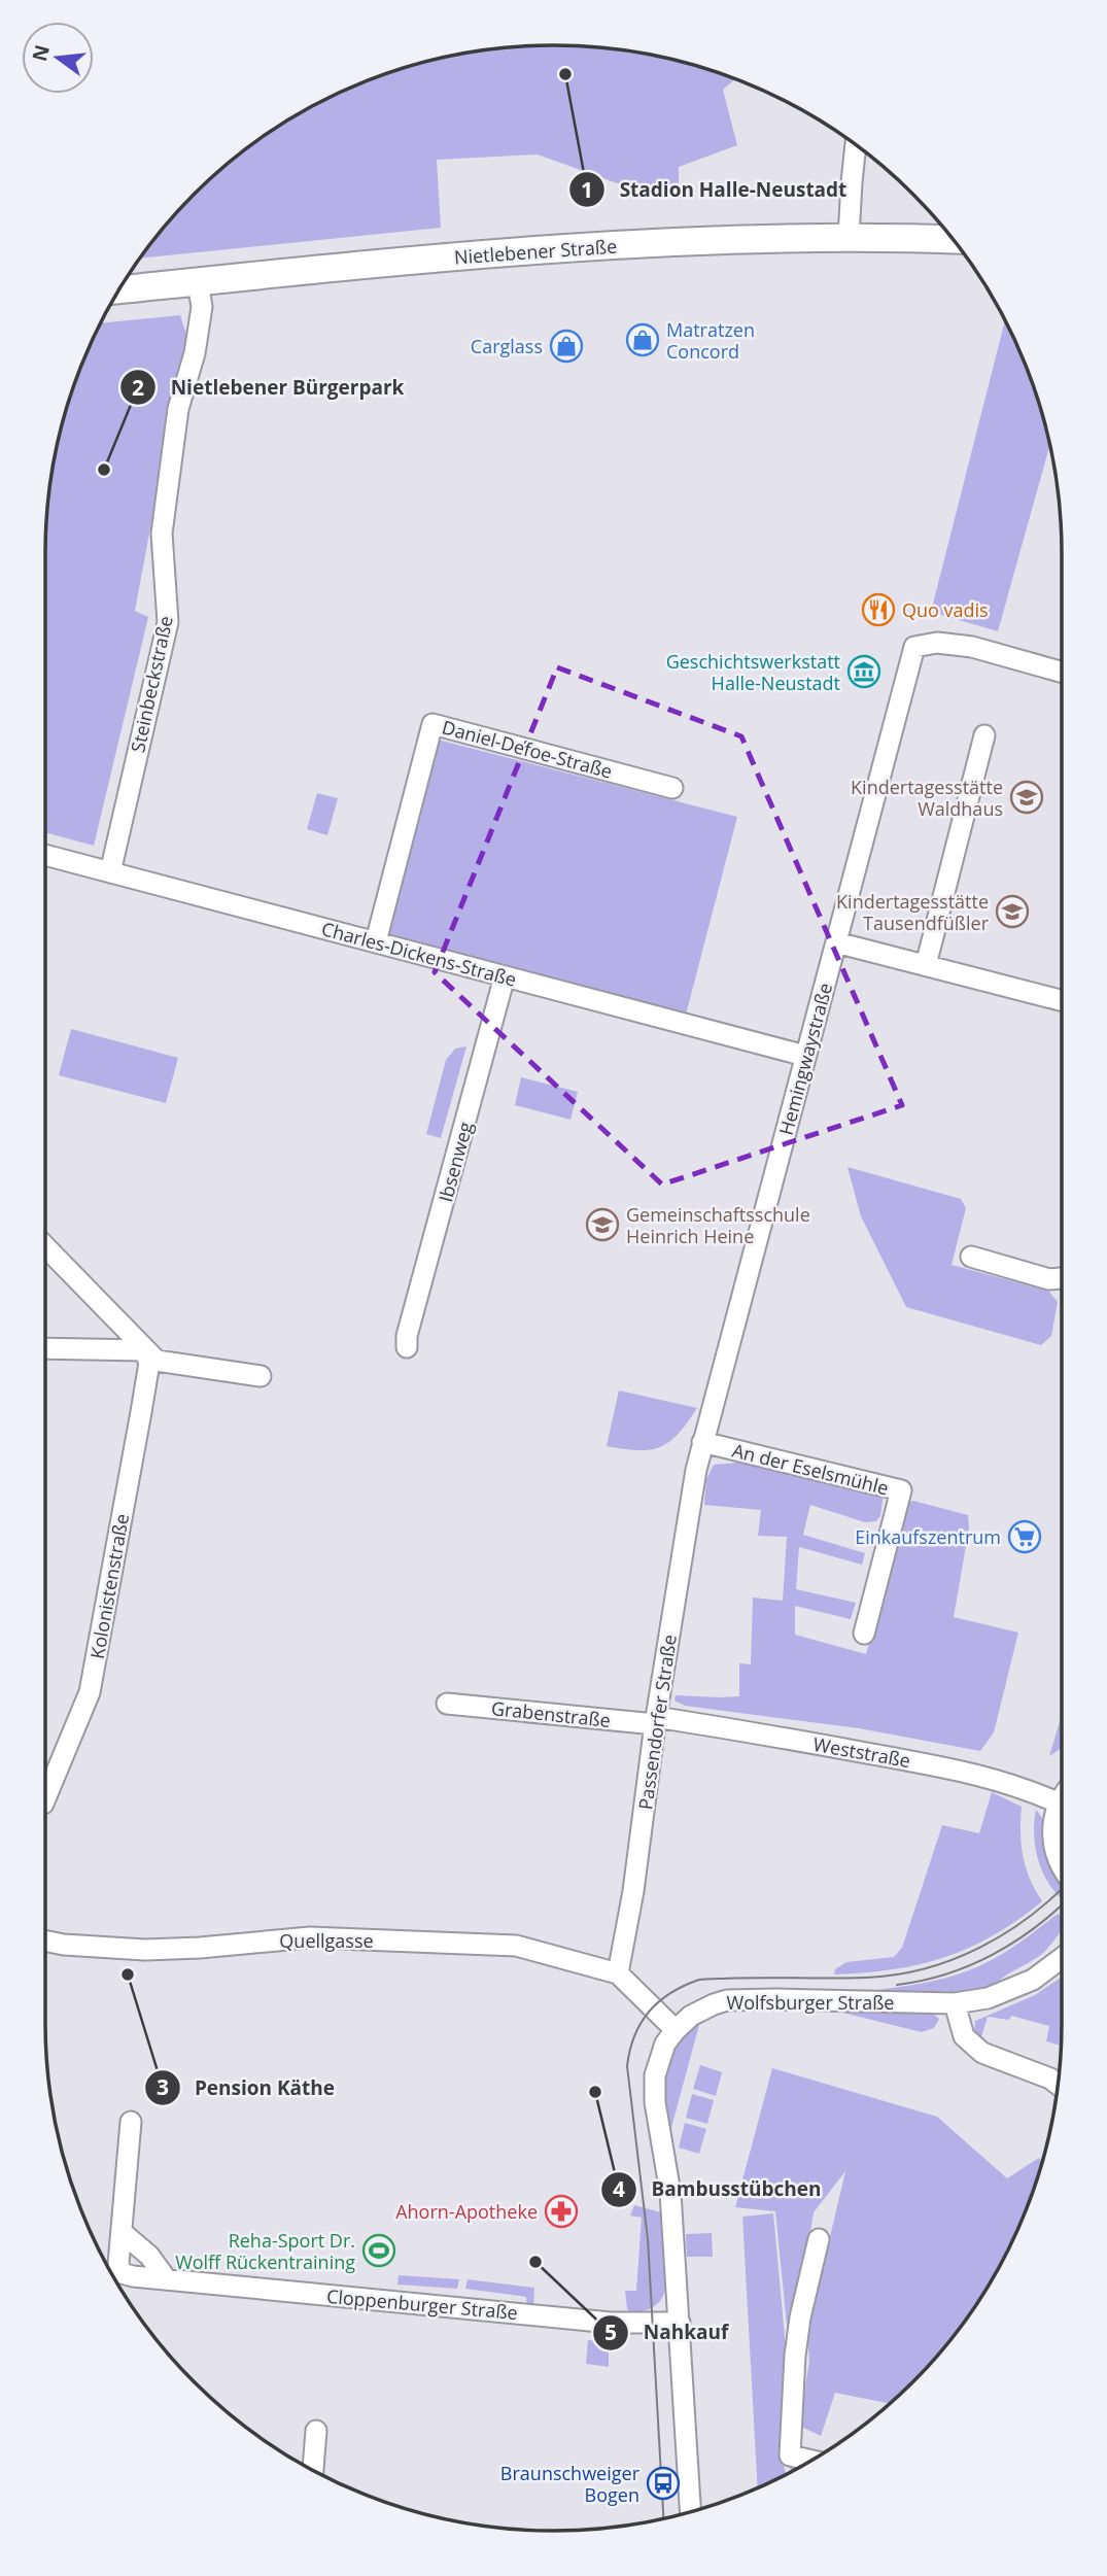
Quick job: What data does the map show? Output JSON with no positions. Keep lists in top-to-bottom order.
{
  "streets": {
    "main road": ["Nietlebener Straße"],
    "street": [
      "Steinbeckstraße",
      "Daniel-Defoe-Straße",
      "Charles-Dickens-Straße",
      "Hemingwaystraße",
      "Ibsenweg",
      "An der Eselsmühle",
      "Kolonistenstraße",
      "Grabenstraße",
      "Passendorfer Straße",
      "Weststraße",
      "Quellgasse",
      "Wolfsburger Straße",
      "Cloppenburger Straße"
    ]
  },
  "crossings": [
    ["Nietlebener Straße", "Steinbeckstraße"],
    ["Steinbeckstraße", "Charles-Dickens-Straße"],
    ["Daniel-Defoe-Straße", "Charles-Dickens-Straße"],
    ["Charles-Dickens-Straße", "Hemingwaystraße"],
    ["Charles-Dickens-Straße", "Ibsenweg"],
    ["Hemingwaystraße", "An der Eselsmühle"],
    ["Hemingwaystraße", "Passendorfer Straße"],
    ["Grabenstraße", "Passendorfer Straße"],
    ["Grabenstraße", "Weststraße"],
    ["Passendorfer Straße", "Weststraße"],
    ["Passendorfer Straße", "Quellgasse"]
  ],
  "places": {
    "other": [
      "Stadion Halle-Neustadt",
      "Nietlebener Bürgerpark",
      "Pension Käthe",
      "Bambusstübchen",
      "Nahkauf"
    ],
    "shop": ["Matratzen Concord", "Carglass"],
    "restaurant": ["Quo vadis"],
    "museum": ["Geschichtswerkstatt Halle-Neustadt"],
    "school or university": ["Kindertagesstätte Waldhaus", "Kindertagesstätte Tausendfüßler", "Gemeinschaftsschule Heinrich Heine"],
    "supermarket": ["Einkaufszentrum"],
    "pharmacy": ["Ahorn-Apotheke"],
    "sports": ["Reha-Sport Dr. Wolff Rückentraining"],
    "bus stop": ["Braunschweiger Bogen"]
  },
  "north": "left"
}
